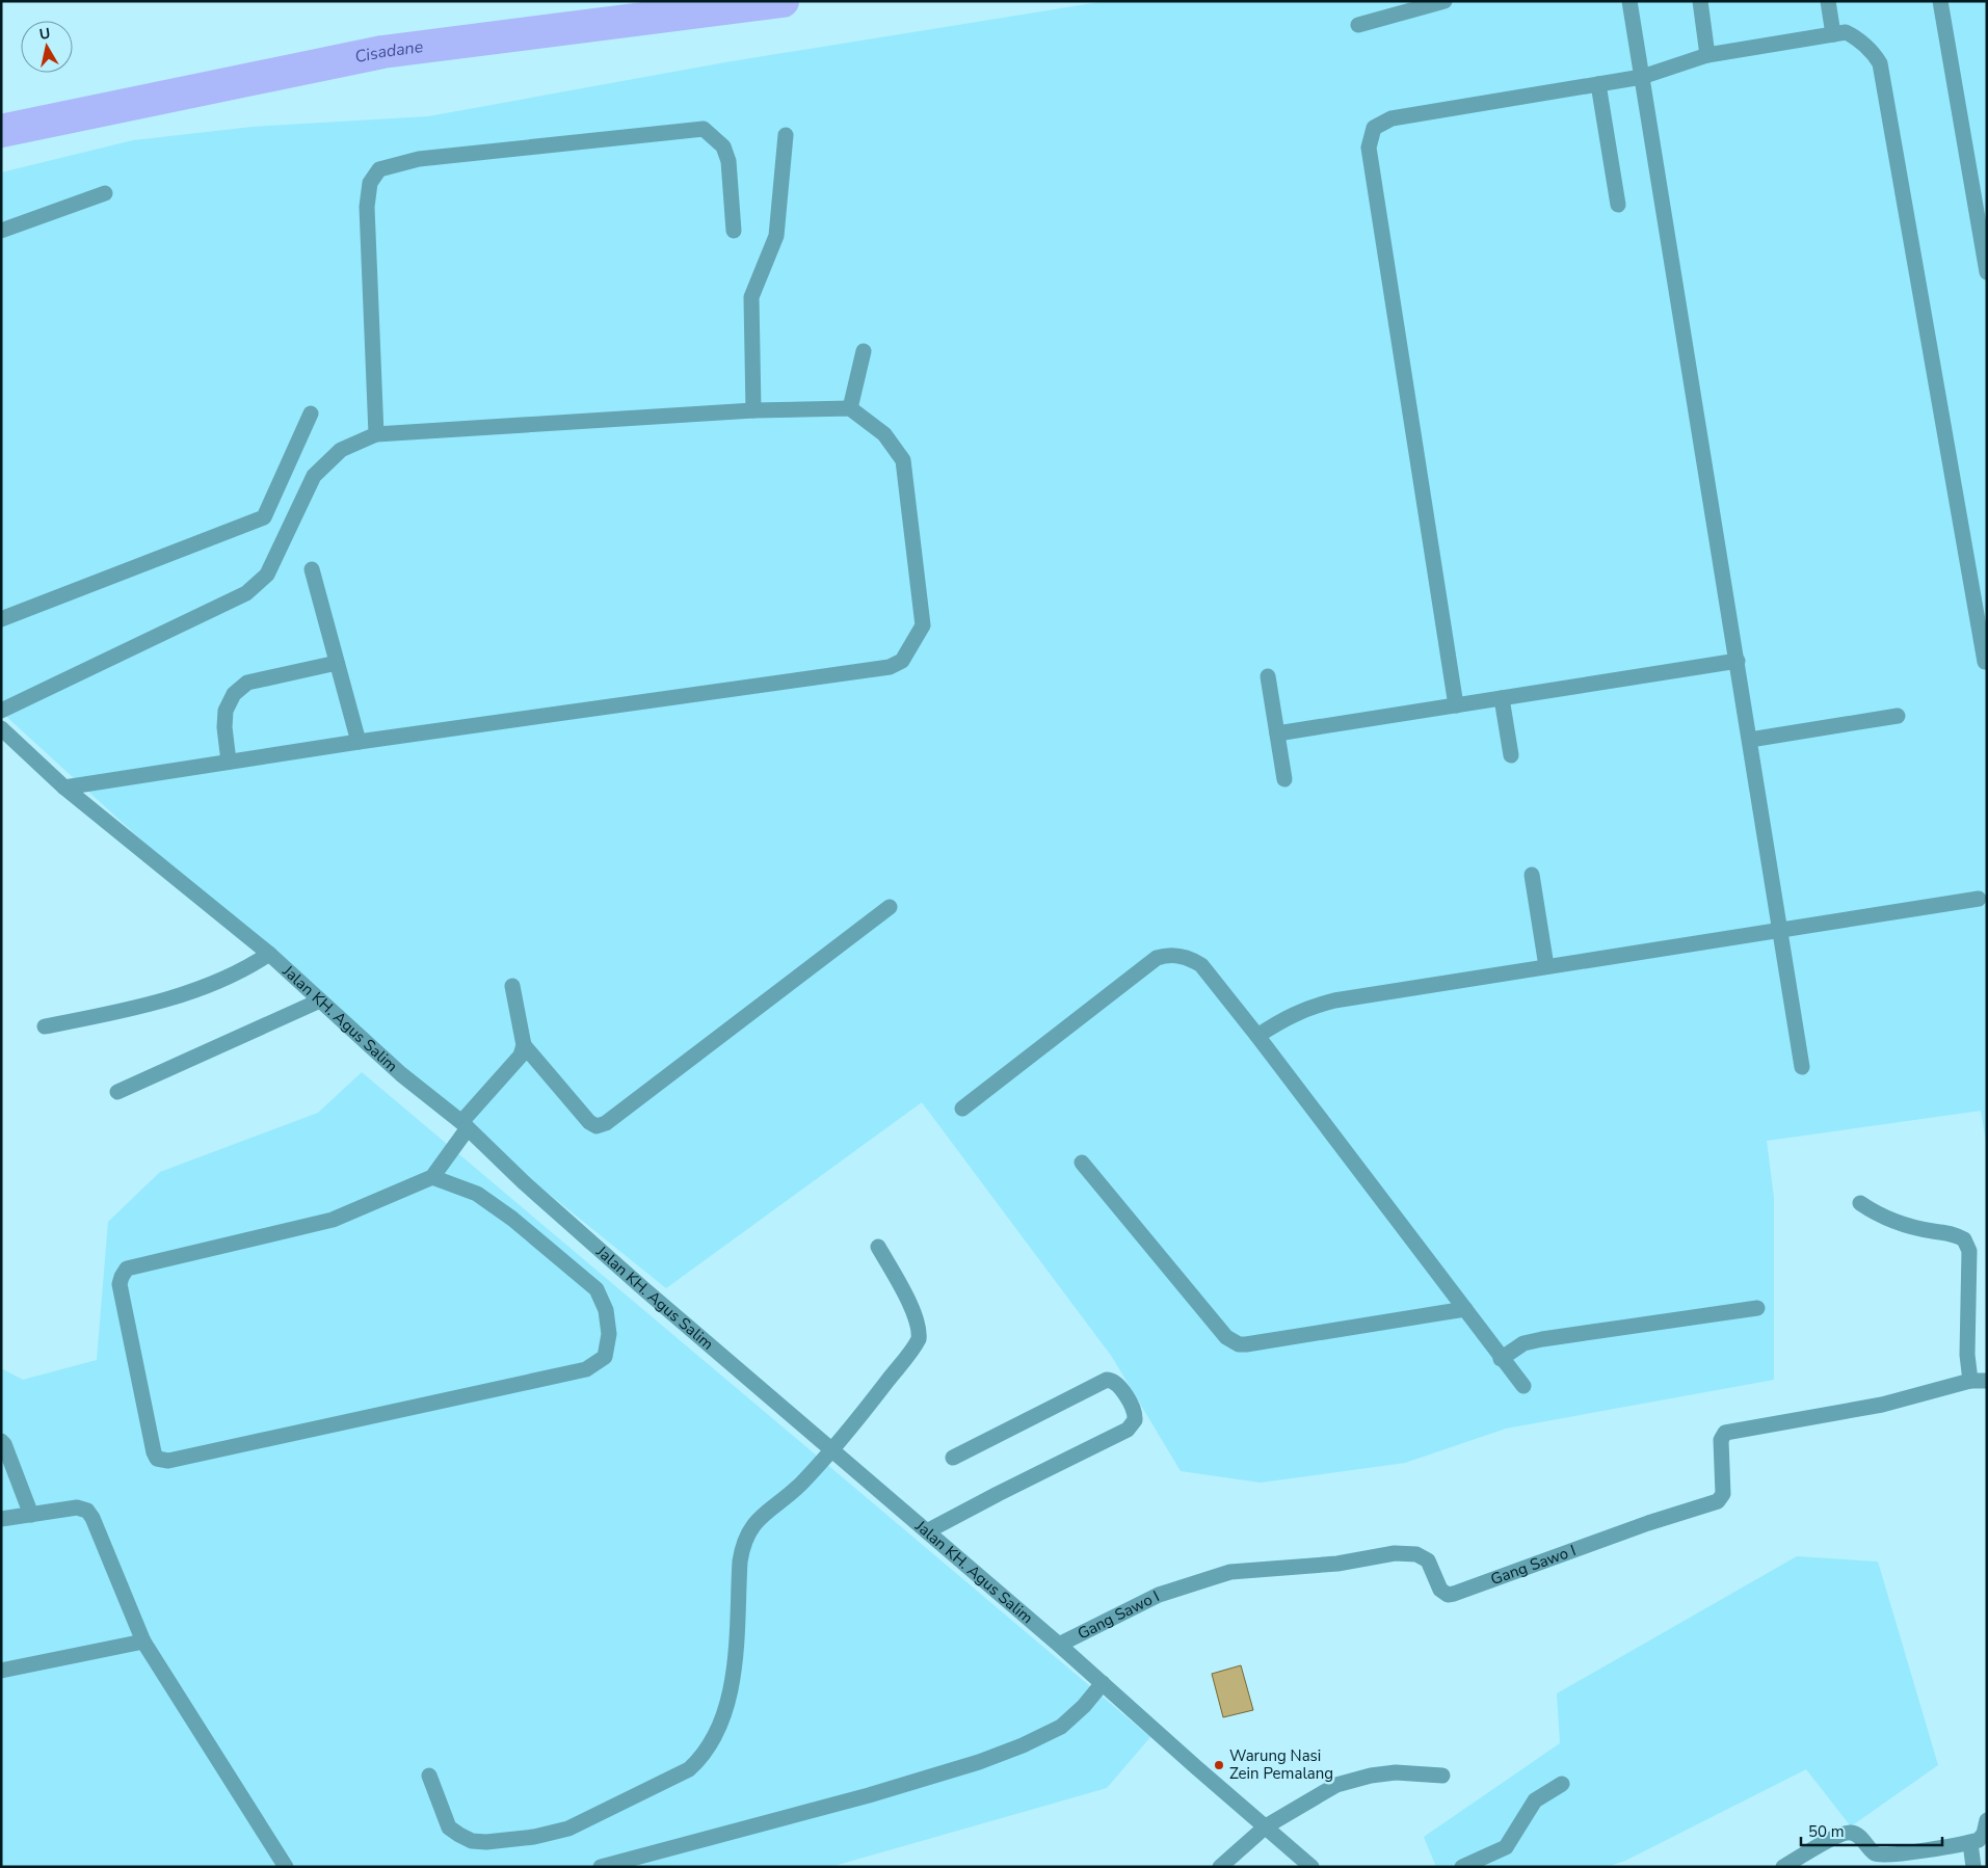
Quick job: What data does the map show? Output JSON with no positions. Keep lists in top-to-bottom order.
{
  "streets": {
    "street": ["Jalan KH. Agus Salim", "Gang Sawo I"]
  },
  "crossings": [
    ["Jalan KH. Agus Salim", "Gang Sawo I"]
  ],
  "water": ["Cisadane"],
  "places": ["Warung Nasi Zein Pemalang"],
  "scale_bar": "50 m",
  "north": "top"
}
